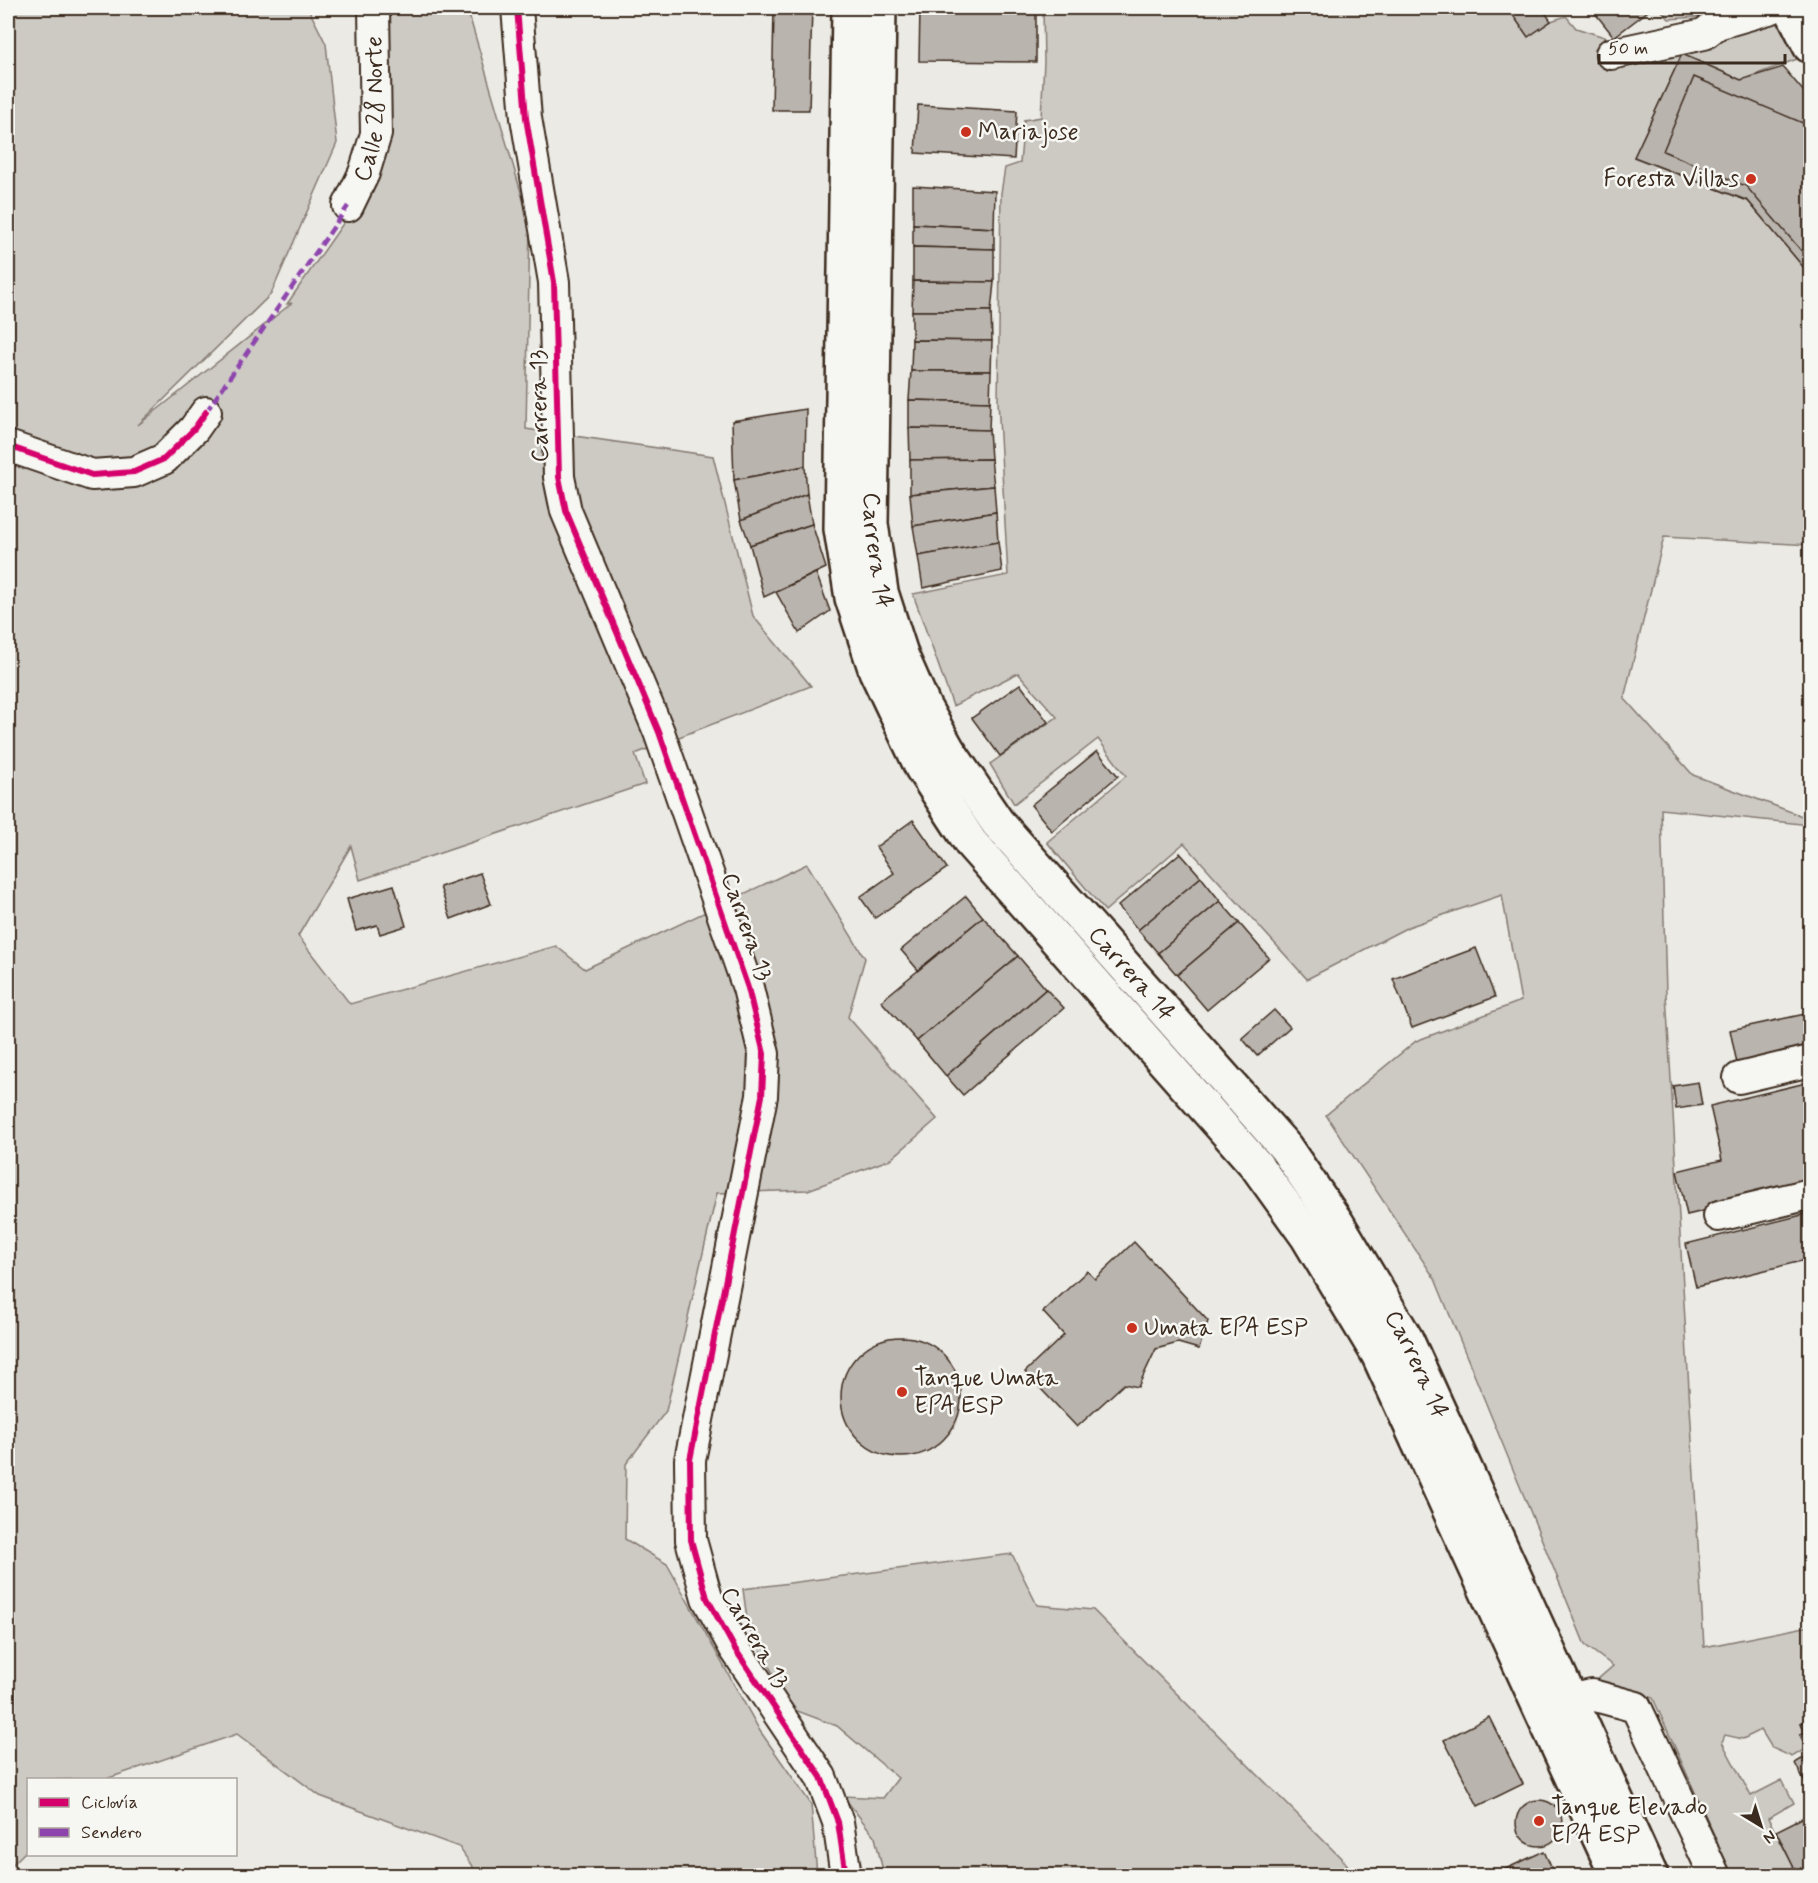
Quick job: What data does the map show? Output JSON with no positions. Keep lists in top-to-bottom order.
{
  "streets": {
    "main road": ["Carrera 14"],
    "street": ["Calle 28 Norte", "Carrera 13"]
  },
  "places": [
    "Mariajose",
    "Foresta Villas",
    "Umata EPA ESP",
    "Tanque Umata EPA ESP",
    "Tanque Elevado EPA ESP"
  ],
  "legend": ["Ciclovía", "Sendero"],
  "scale_bar": "50 m",
  "north": "bottom right"
}
